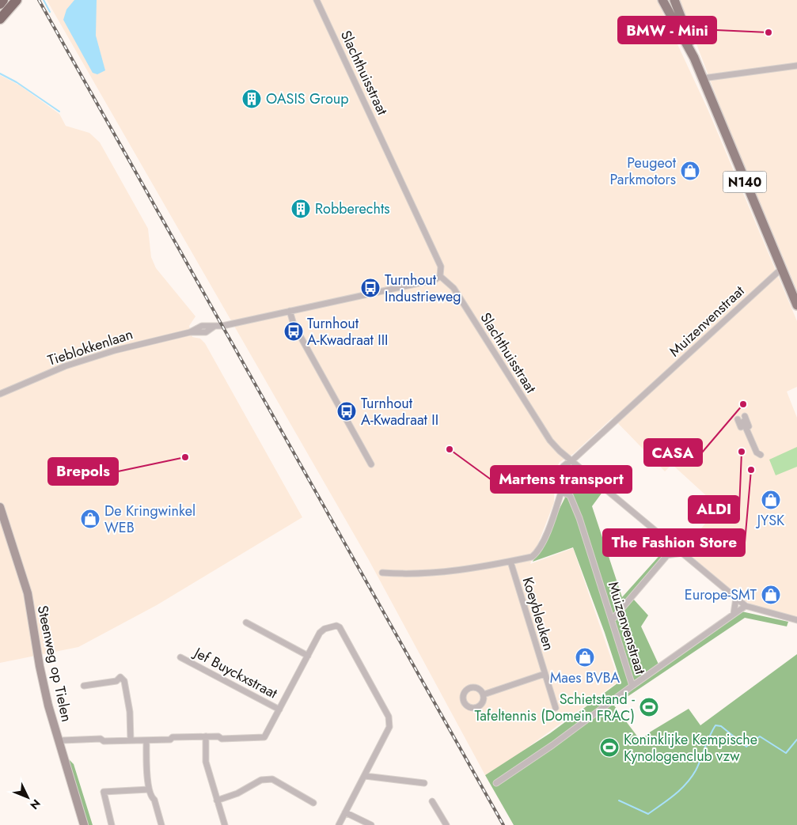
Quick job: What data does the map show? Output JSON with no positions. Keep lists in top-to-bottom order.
{
  "streets": {
    "main road": ["N140"],
    "street": [
      "Slachthuisstraat",
      "Muizenvenstraat",
      "Tieblokkenlaan",
      "Koeybleuken",
      "Steenweg op Tielen",
      "Jef Buyckxstraat"
    ]
  },
  "crossings": [
    ["Slachthuisstraat", "Muizenvenstraat"],
    ["Slachthuisstraat", "Tieblokkenlaan"],
    ["N140", "Muizenvenstraat"],
    ["Muizenvenstraat", "Koeybleuken"],
    ["Steenweg op Tielen", "Jef Buyckxstraat"]
  ],
  "places": {
    "other": [
      "BMW - Mini",
      "CASA",
      "Martens transport",
      "ALDI",
      "Brepols",
      "The Fashion Store"
    ],
    "building": ["OASIS Group", "Robberechts"],
    "shop": [
      "Peugeot Parkmotors",
      "JYSK",
      "De Kringwinkel WEB",
      "Europe-SMT",
      "Maes BVBA"
    ],
    "bus stop": ["Turnhout Industrieweg", "Turnhout A-Kwadraat III", "Turnhout A-Kwadraat II"],
    "sports": ["Schietstand - Tafeltennis (Domein FRAC)", "Koninklijke Kempische Kynologenclub vzw"]
  },
  "north": "bottom right"
}
